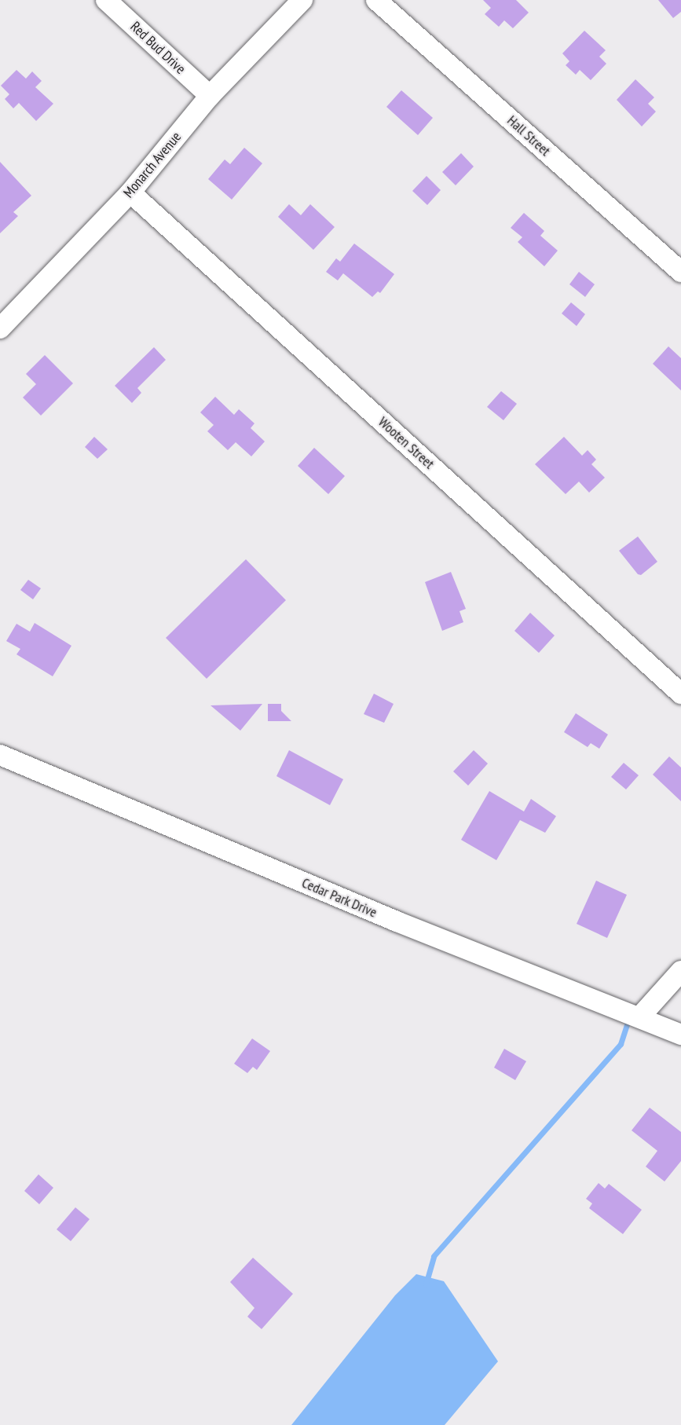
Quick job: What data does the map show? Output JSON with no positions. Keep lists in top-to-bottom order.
{
  "streets": {
    "street": [
      "Red Bud Drive",
      "Hall Street",
      "Monarch Avenue",
      "Wooten Street",
      "Cedar Park Drive"
    ]
  },
  "crossings": [
    ["Red Bud Drive", "Monarch Avenue"],
    ["Monarch Avenue", "Wooten Street"]
  ]
}
